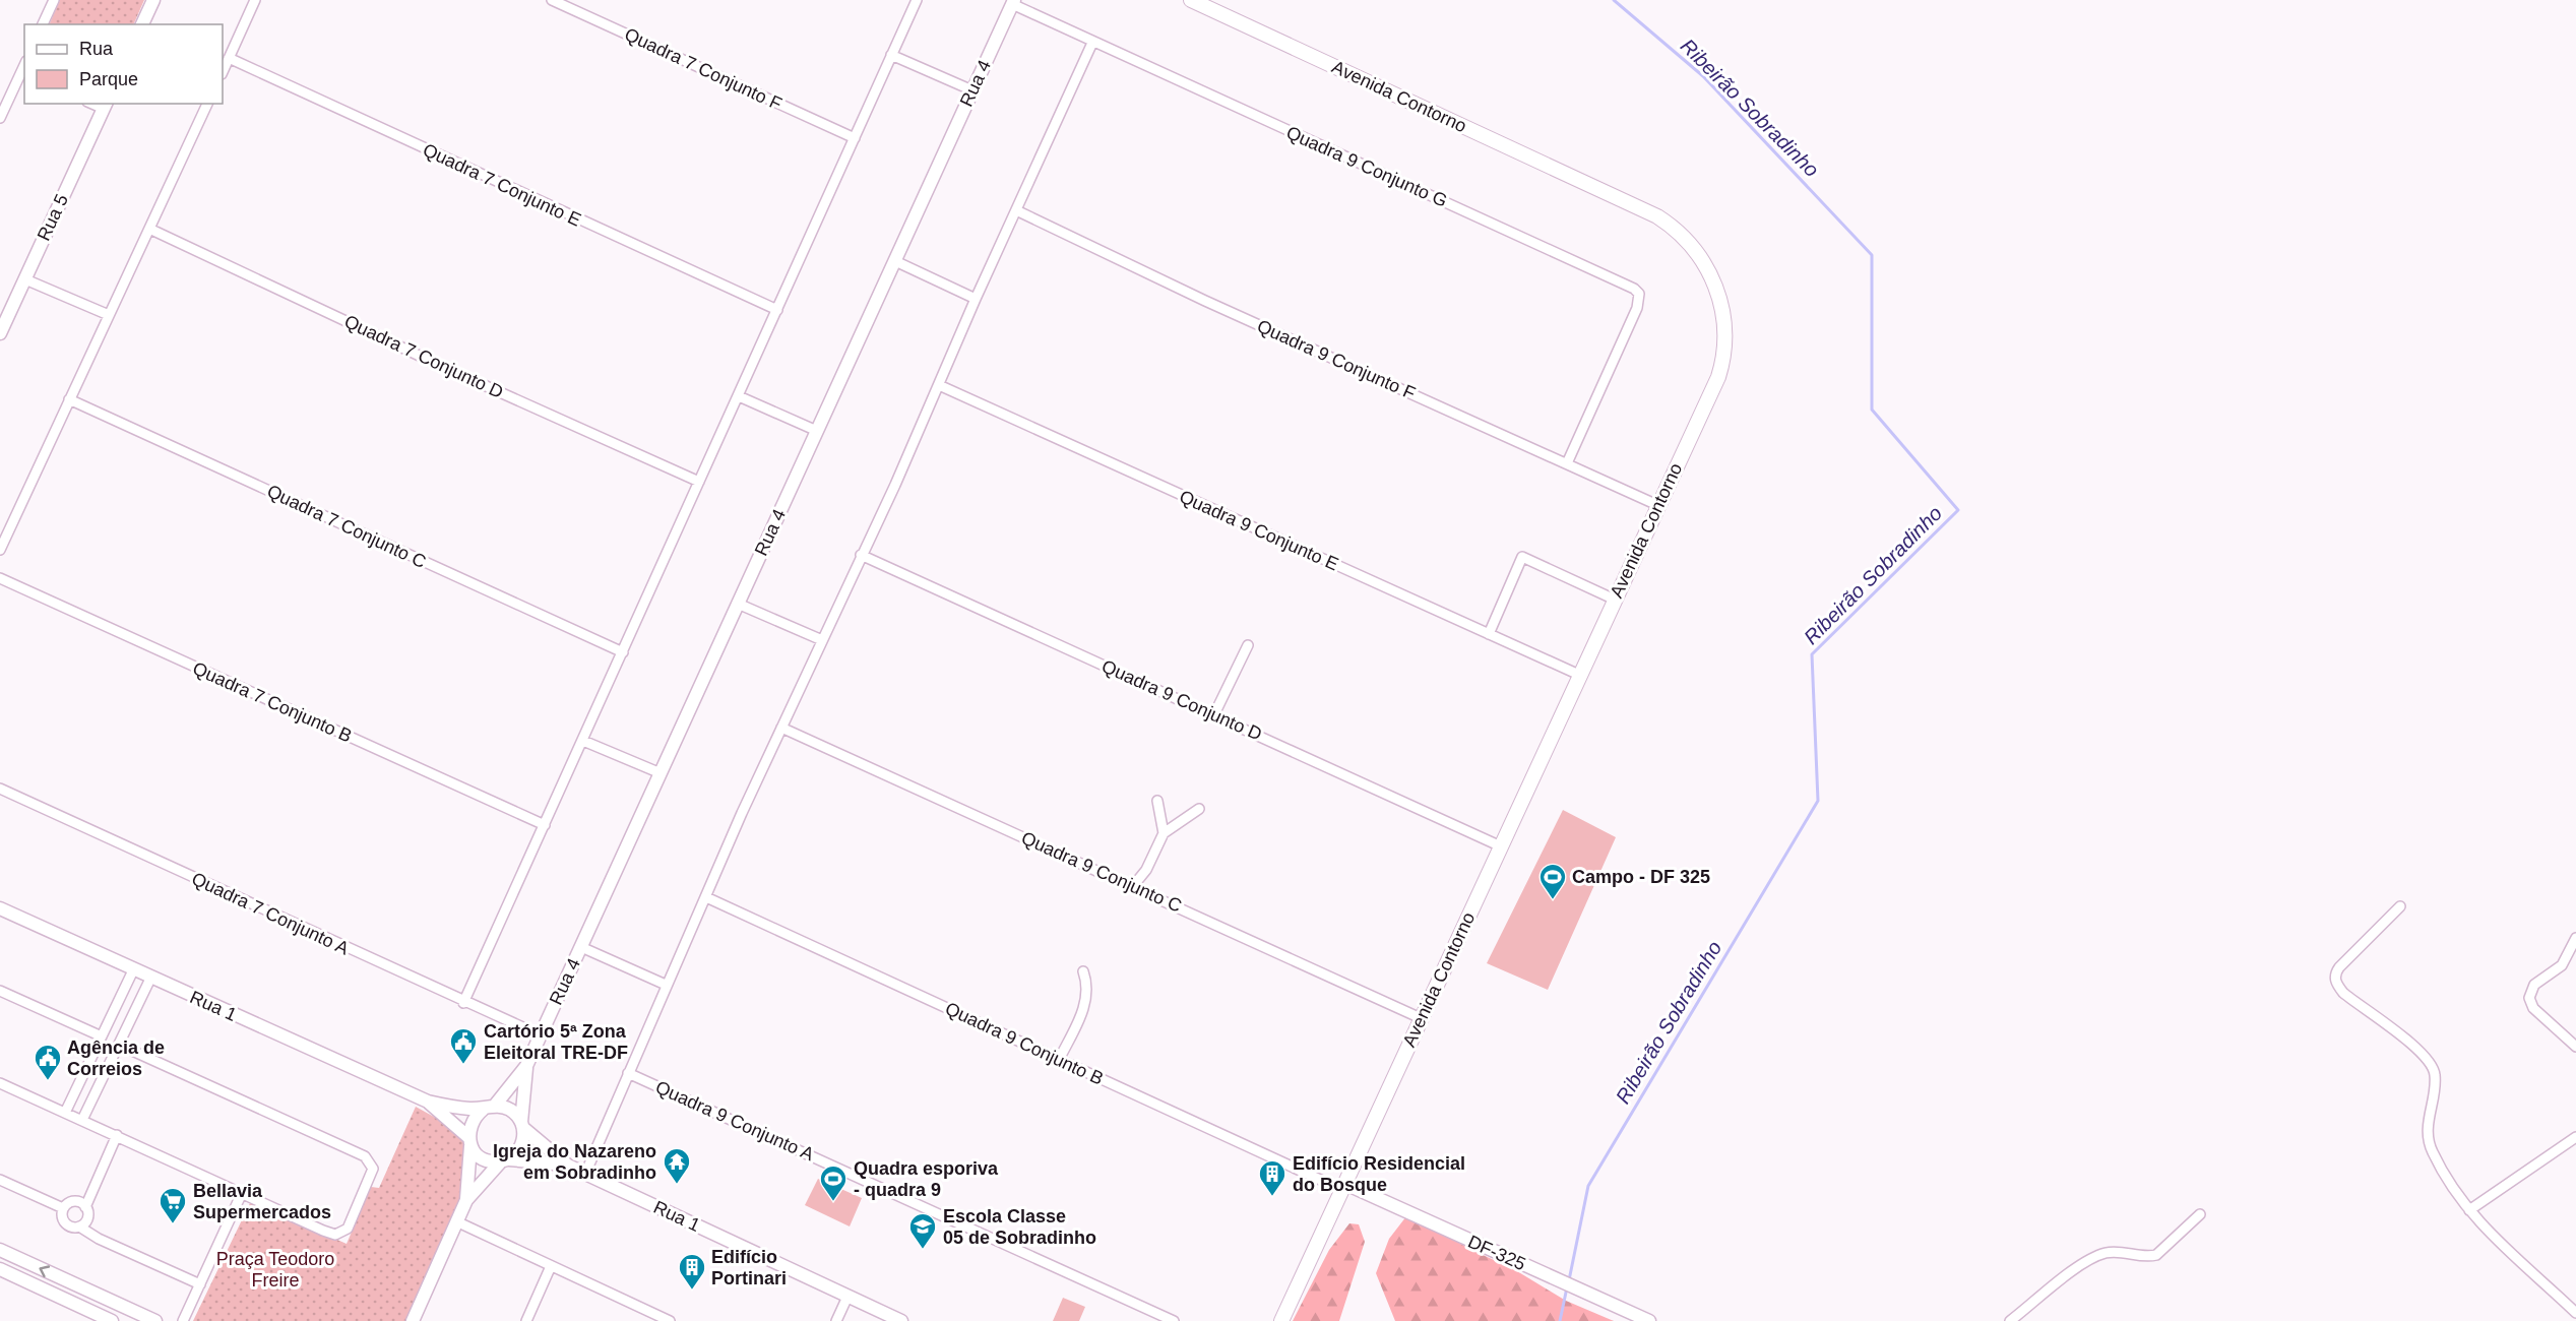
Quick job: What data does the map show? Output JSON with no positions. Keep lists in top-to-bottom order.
{
  "streets": {
    "main road": ["Avenida Contorno"],
    "street": [
      "Quadra 7 Conjunto F",
      "Rua 4",
      "Quadra 9 Conjunto G",
      "Quadra 7 Conjunto E",
      "Rua 5",
      "Quadra 7 Conjunto D",
      "Quadra 9 Conjunto F",
      "Quadra 7 Conjunto C",
      "Quadra 9 Conjunto E",
      "Quadra 9 Conjunto D",
      "Quadra 7 Conjunto B",
      "Quadra 9 Conjunto C",
      "Quadra 7 Conjunto A",
      "Rua 1",
      "Quadra 9 Conjunto B",
      "Quadra 9 Conjunto A",
      "DF-325"
    ]
  },
  "crossings": [
    ["Rua 4", "Quadra 9 Conjunto G"],
    ["Rua 4", "Quadra 7 Conjunto A"],
    ["Avenida Contorno", "Quadra 9 Conjunto F"],
    ["Avenida Contorno", "Quadra 9 Conjunto E"],
    ["Avenida Contorno", "Quadra 9 Conjunto D"],
    ["Avenida Contorno", "Quadra 9 Conjunto C"],
    ["Avenida Contorno", "Quadra 9 Conjunto B"],
    ["Avenida Contorno", "DF-325"],
    ["Quadra 9 Conjunto G", "Quadra 9 Conjunto F"],
    ["Quadra 9 Conjunto B", "DF-325"]
  ],
  "water": ["Ribeirão Sobradinho"],
  "parks": ["Praça Teodoro Freire"],
  "places": {
    "sports": ["Campo - DF 325", "Quadra esporiva - quadra 9"],
    "public building": ["Cartório 5ª Zona Eleitoral TRE-DF", "Agência de Correios"],
    "temple": ["Igreja do Nazareno em Sobradinho"],
    "building": ["Edifício Residencial do Bosque", "Edifício Portinari"],
    "supermarket": ["Bellavia Supermercados"],
    "school or university": ["Escola Classe 05 de Sobradinho"]
  },
  "legend": ["Rua", "Parque"]
}
